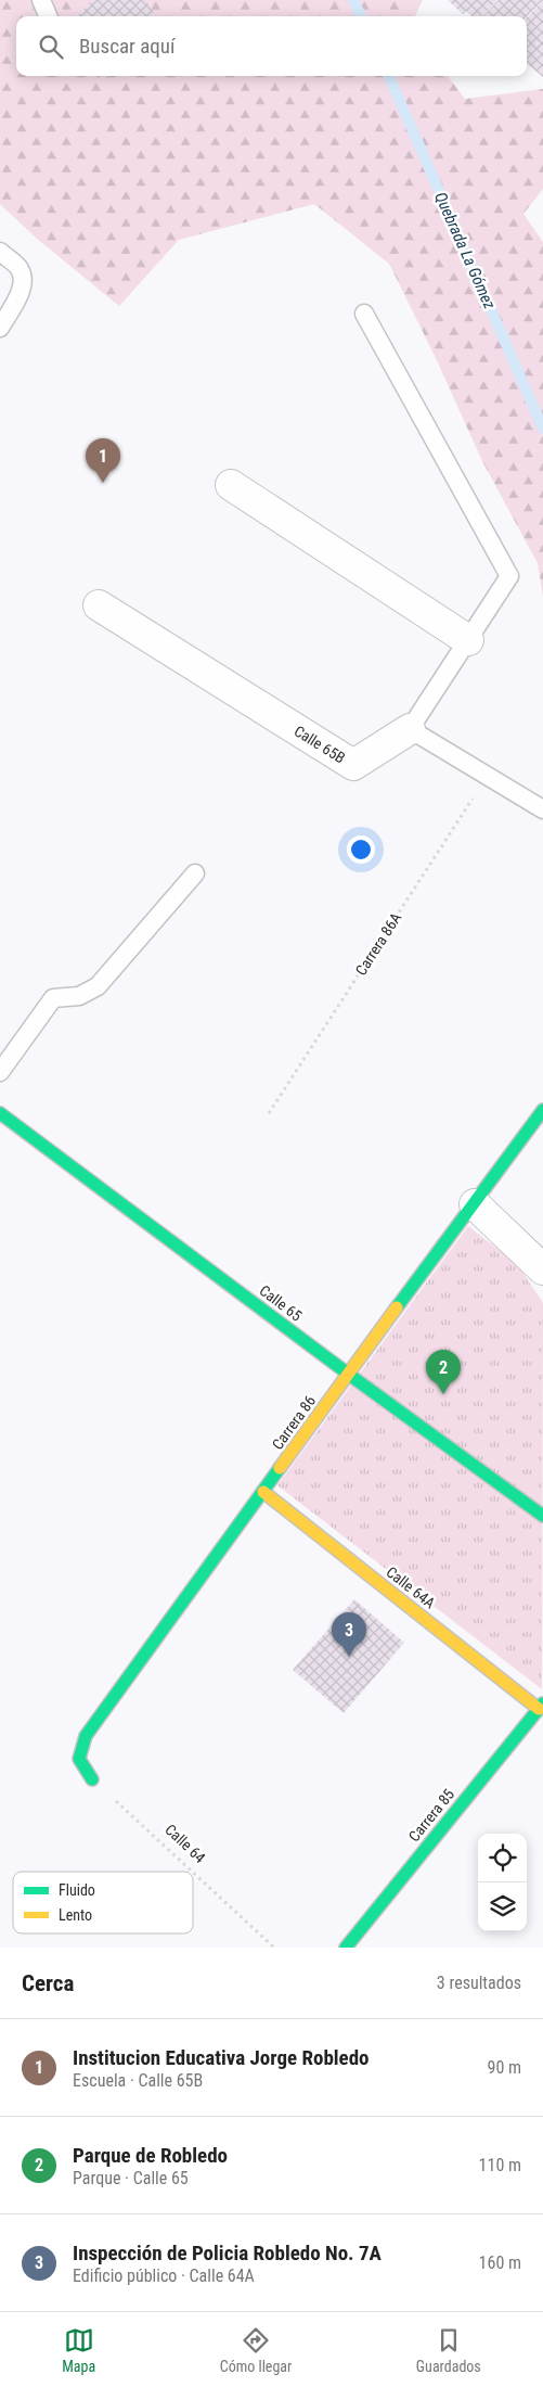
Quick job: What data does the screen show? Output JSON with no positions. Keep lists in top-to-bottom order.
{
  "streets": {
    "street": [
      "Calle 65B",
      "Calle 65",
      "Carrera 86",
      "Calle 64A",
      "Carrera 85"
    ],
    "path": ["Carrera 86A", "Calle 64"]
  },
  "crossings": [
    ["Calle 65", "Carrera 86"],
    ["Carrera 86", "Calle 64A"],
    ["Carrera 86", "Calle 64"],
    ["Calle 64A", "Carrera 85"]
  ],
  "water": ["Quebrada La Gómez"],
  "legend": ["Fluido", "Lento"],
  "page": {
    "search": "Buscar aquí",
    "pins": ["1", "2", "3"],
    "heading": ["Cerca", "3 resultados"],
    "list": [
      {
        "mark": "1",
        "name": "Institucion Educativa Jorge Robledo",
        "note": "Escuela · Calle 65B",
        "value": "90 m"
      },
      {
        "mark": "2",
        "name": "Parque de Robledo",
        "note": "Parque · Calle 65",
        "value": "110 m"
      },
      {
        "mark": "3",
        "name": "Inspección de Policia Robledo No. 7A",
        "note": "Edificio público · Calle 64A",
        "value": "160 m"
      }
    ],
    "nav": ["Mapa", "Cómo llegar", "Guardados"]
  }
}
